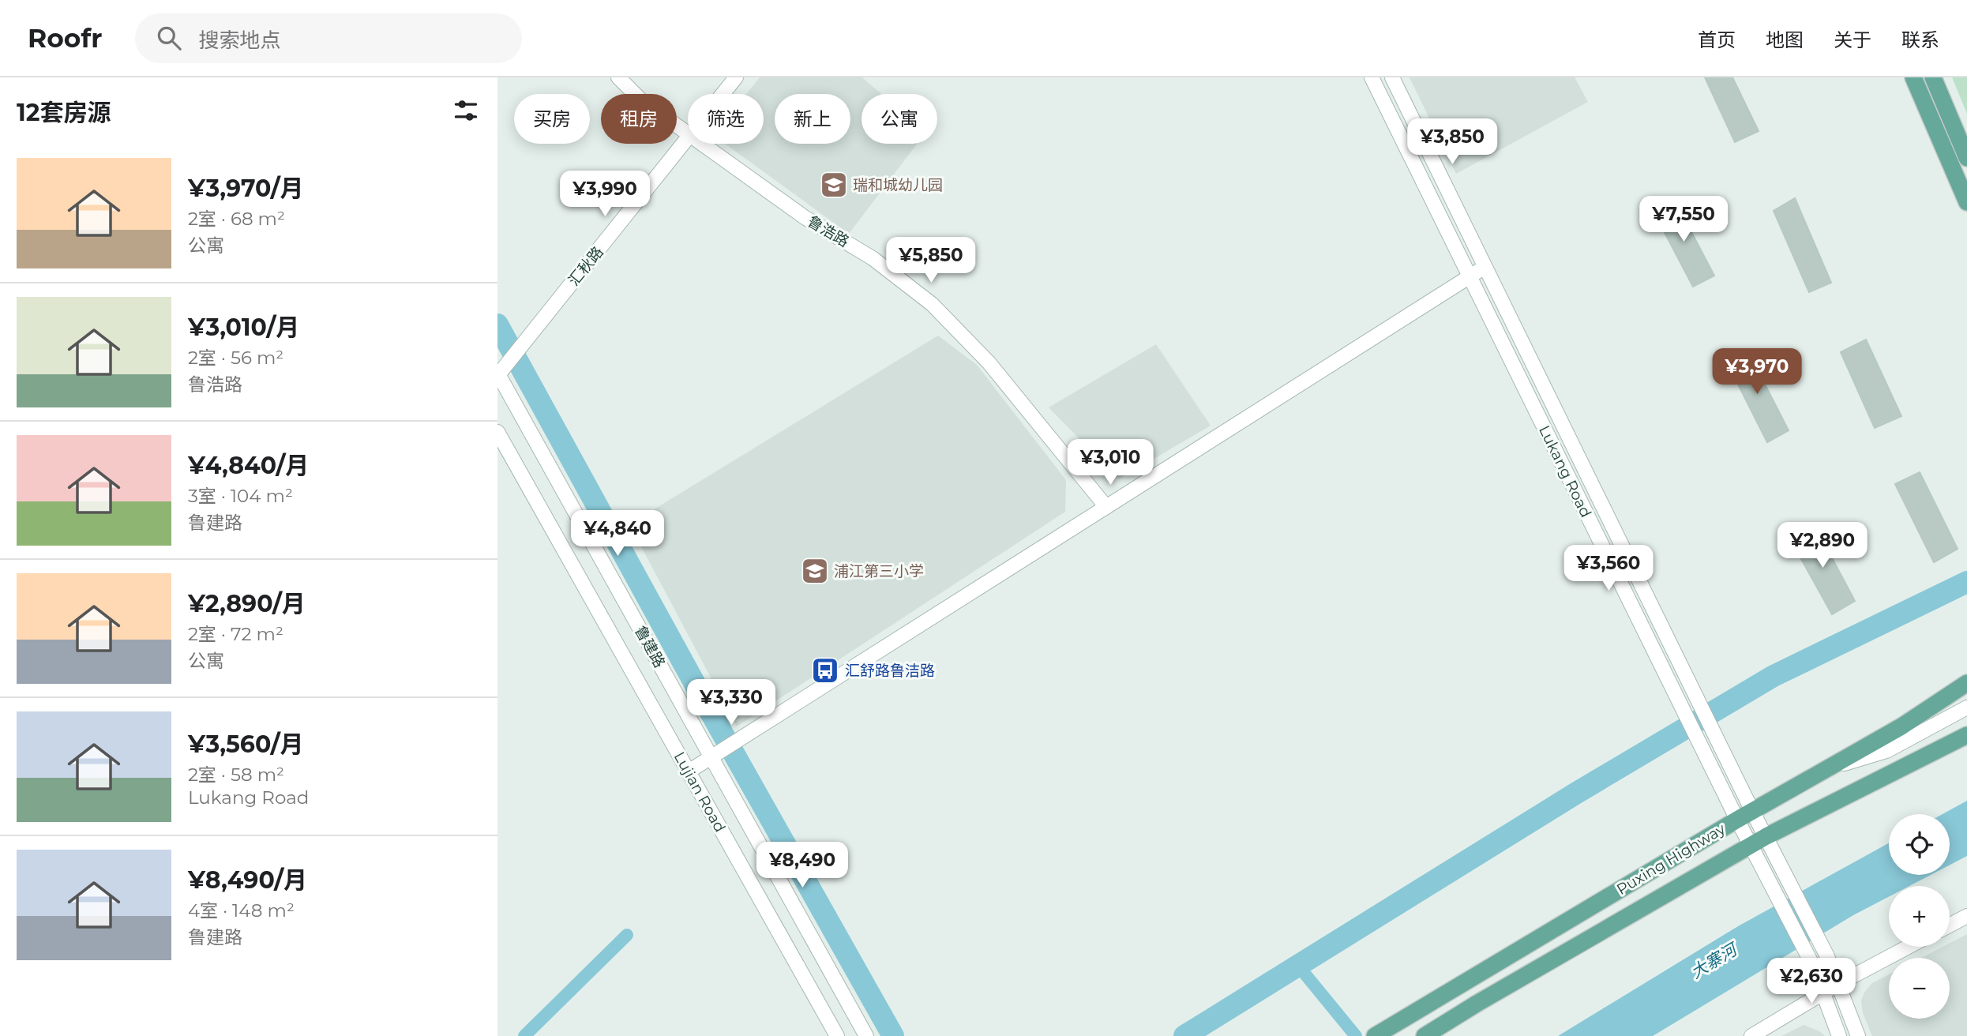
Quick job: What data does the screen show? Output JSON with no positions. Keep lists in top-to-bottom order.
{
  "streets": {
    "main road": ["Puxing Highway"],
    "street": [
      "鲁浩路",
      "汇秋路",
      "Lukang Road",
      "鲁建路",
      "Lujian Road"
    ]
  },
  "crossings": [
    ["汇秋路", "鲁建路"],
    ["Lukang Road", "Puxing Highway"]
  ],
  "water": ["大寨河"],
  "places": {
    "school or university": ["瑞和城幼儿园", "浦江第三小学"],
    "bus stop": ["汇舒路鲁洁路"]
  },
  "page": {
    "header": "Roofr",
    "search": "搜索地点",
    "nav": [
      "首页",
      "地图",
      "关于",
      "联系"
    ],
    "heading": "12套房源",
    "chip": [
      "买房",
      "租房",
      "筛选",
      "新上",
      "公寓"
    ],
    "price": [
      "¥3,850",
      "¥3,990",
      "¥7,550",
      "¥5,850",
      "¥3,970",
      "¥3,010",
      "¥4,840",
      "¥2,890",
      "¥3,560",
      "¥3,330",
      "¥8,490",
      "¥2,630"
    ],
    "list": [
      {
        "name": "¥3,970/月",
        "note": "2室 · 68 m² · 公寓"
      },
      {
        "name": "¥3,010/月",
        "note": "2室 · 56 m² · 鲁浩路"
      },
      {
        "name": "¥4,840/月",
        "note": "3室 · 104 m² · 鲁建路"
      },
      {
        "name": "¥2,890/月",
        "note": "2室 · 72 m² · 公寓"
      },
      {
        "name": "¥3,560/月",
        "note": "2室 · 58 m² · Lukang Road"
      },
      {
        "name": "¥8,490/月",
        "note": "4室 · 148 m² · 鲁建路"
      }
    ],
    "map_buttons": ["+", "−"]
  }
}
